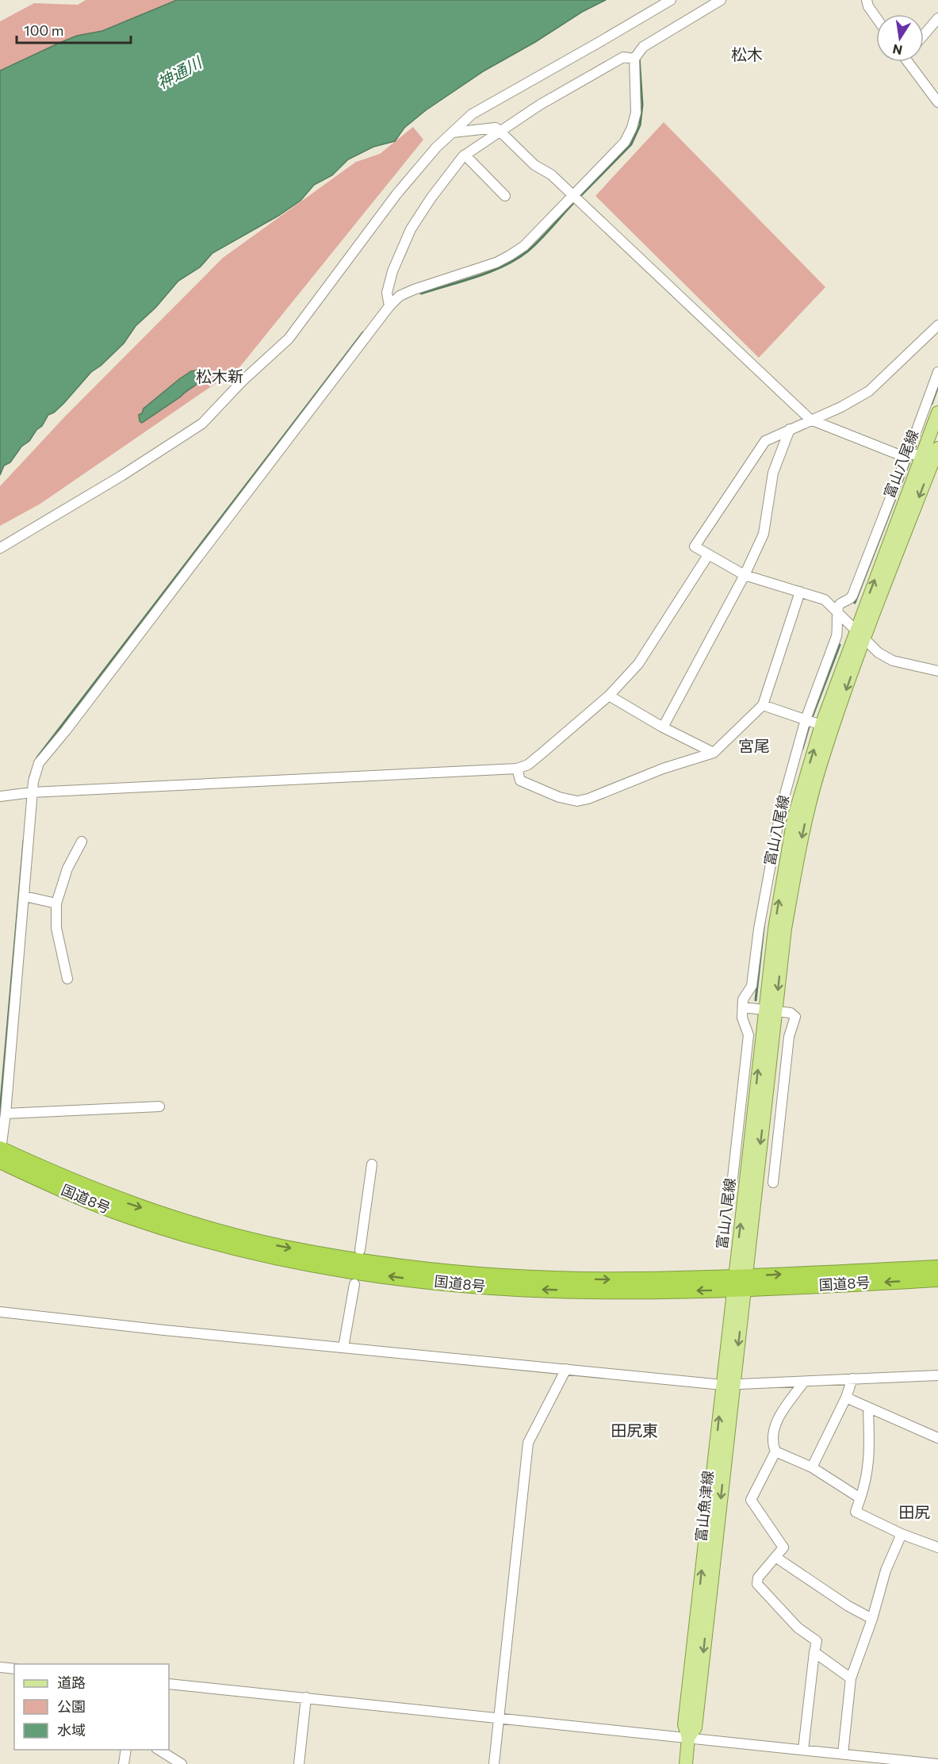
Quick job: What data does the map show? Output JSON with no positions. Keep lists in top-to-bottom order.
{
  "streets": {
    "highway": ["国道8号"],
    "main road": ["富山八尾線", "富山魚津線"]
  },
  "crossings": [
    ["富山八尾線", "国道8号"],
    ["富山八尾線", "富山魚津線"],
    ["国道8号", "富山魚津線"]
  ],
  "districts": [
    "松木",
    "松木新",
    "宮尾",
    "田尻東",
    "田尻"
  ],
  "water": ["神通川"],
  "legend": ["道路", "公園", "水域"],
  "scale_bar": "100 m",
  "north": "bottom"
}
